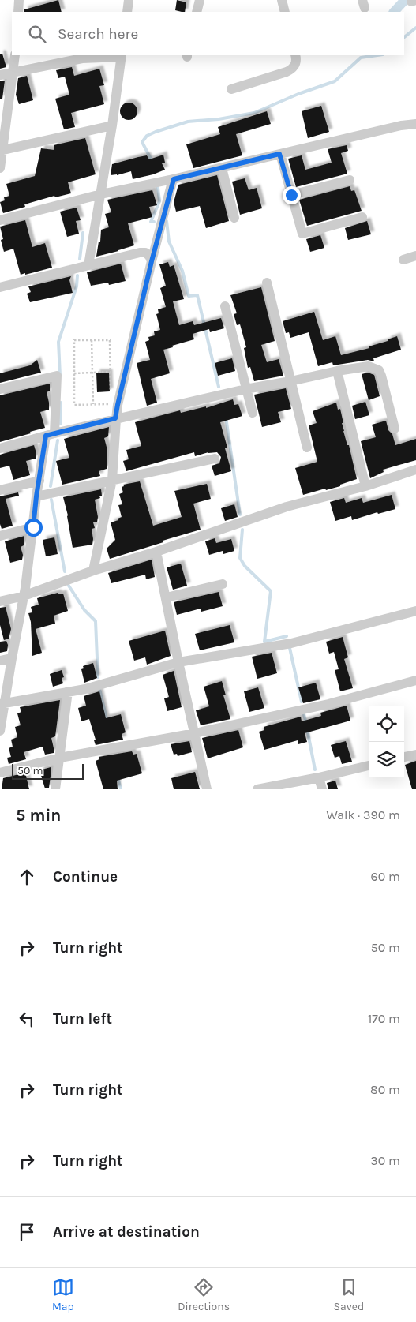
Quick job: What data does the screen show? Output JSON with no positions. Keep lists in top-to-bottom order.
{
  "scale_bar": "50 m",
  "page": {
    "search": "Search here",
    "scale": "50 m",
    "heading": ["5 min", "Walk · 390 m"],
    "list": [
      ["Continue", "60 m"],
      ["Turn right", "50 m"],
      ["Turn left", "170 m"],
      ["Turn right", "80 m"],
      ["Turn right", "30 m"],
      "Arrive at destination"
    ],
    "nav": ["Map", "Directions", "Saved"]
  }
}
